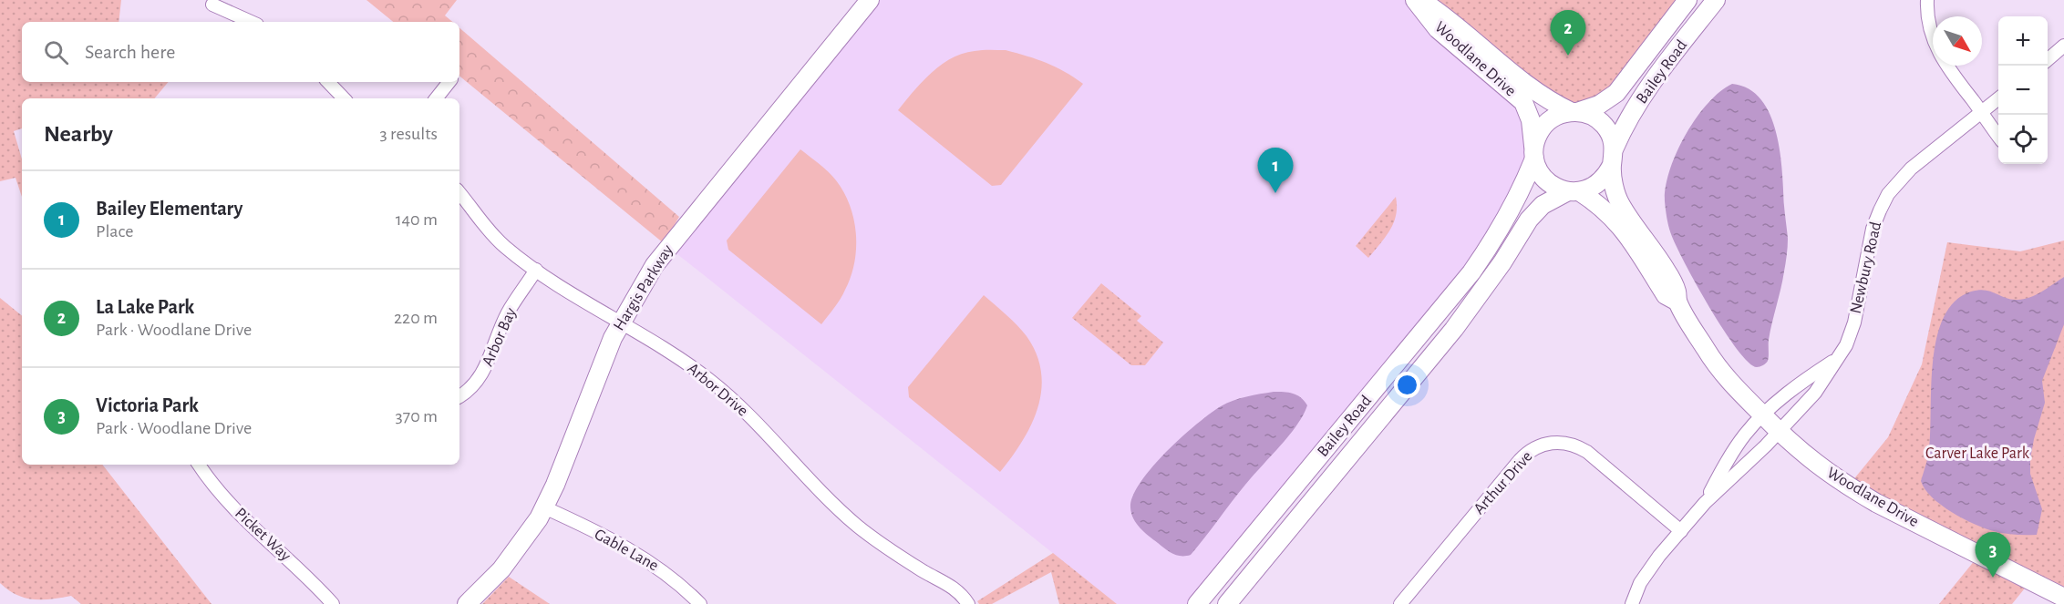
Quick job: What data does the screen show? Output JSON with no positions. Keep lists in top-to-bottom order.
{
  "streets": {
    "street": [
      "Woodlane Drive",
      "Bailey Road",
      "Newbury Road",
      "Hargis Parkway",
      "Arbor Bay",
      "Arbor Drive",
      "Arthur Drive",
      "Picket Way",
      "Gable Lane"
    ]
  },
  "crossings": [
    ["Woodlane Drive", "Bailey Road"],
    ["Woodlane Drive", "Newbury Road"],
    ["Newbury Road", "Arthur Drive"],
    ["Hargis Parkway", "Arbor Drive"],
    ["Hargis Parkway", "Gable Lane"],
    ["Arbor Bay", "Arbor Drive"]
  ],
  "parks": ["Carver Lake Park"],
  "north": "bottom right",
  "page": {
    "pins": ["2", "1", "3"],
    "map_buttons": ["+", "−"],
    "search": "Search here",
    "heading": ["Nearby", "3 results"],
    "list": [
      {
        "mark": "1",
        "name": "Bailey Elementary",
        "note": "Place",
        "value": "140 m"
      },
      {
        "mark": "2",
        "name": "La Lake Park",
        "note": "Park · Woodlane Drive",
        "value": "220 m"
      },
      {
        "mark": "3",
        "name": "Victoria Park",
        "note": "Park · Woodlane Drive",
        "value": "370 m"
      }
    ]
  }
}
